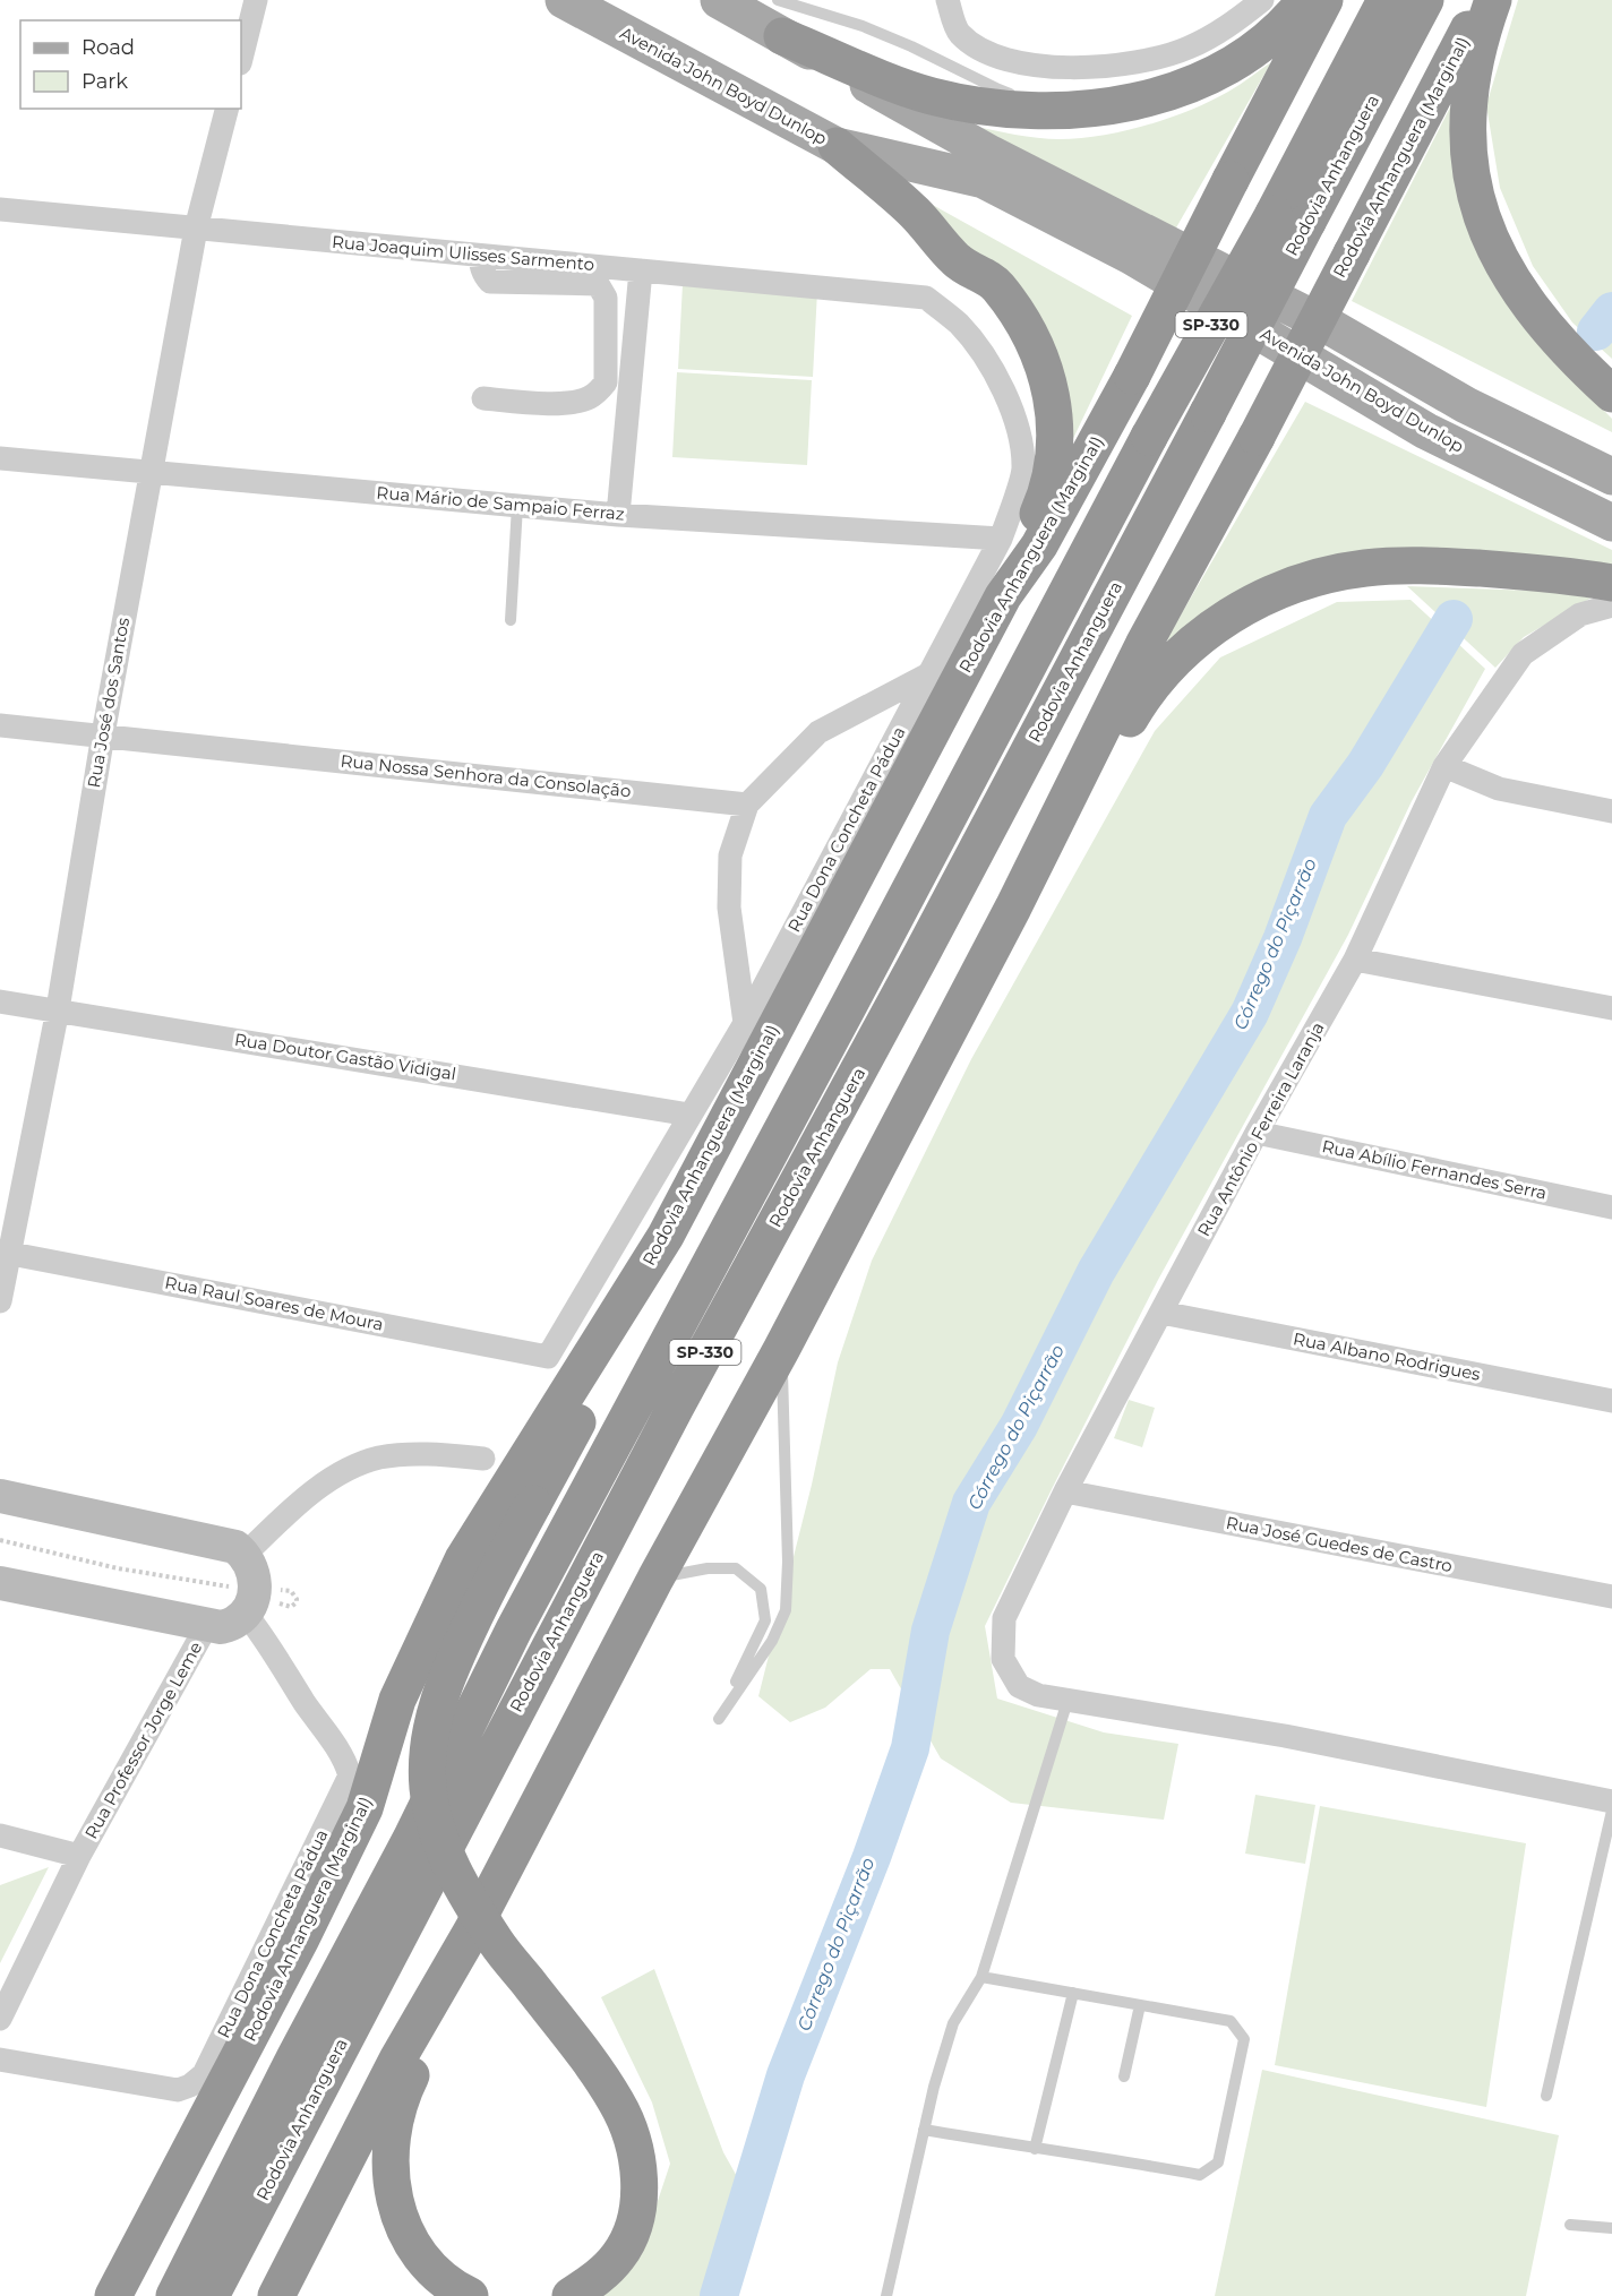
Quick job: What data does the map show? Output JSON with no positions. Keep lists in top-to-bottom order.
{
  "streets": {
    "highway": ["Rodovia Anhanguera (Marginal)", "Rodovia Anhanguera", "SP-330"],
    "main road": ["Avenida John Boyd Dunlop"],
    "street": [
      "Rua Joaquim Ulisses Sarmento",
      "Rua Mário de Sampaio Ferraz",
      "Rua José dos Santos",
      "Rua Nossa Senhora da Consolação",
      "Rua Dona Concheta Pádua",
      "Rua Doutor Gastão Vidigal",
      "Rua Antônio Ferreira Laranja",
      "Rua Abílio Fernandes Serra",
      "Rua Raul Soares de Moura",
      "Rua Albano Rodrigues",
      "Rua José Guedes de Castro",
      "Rua Professor Jorge Leme"
    ]
  },
  "crossings": [
    ["Rua Joaquim Ulisses Sarmento", "Rua José dos Santos"],
    ["Rua Joaquim Ulisses Sarmento", "Rua Dona Concheta Pádua"],
    ["Rua Mário de Sampaio Ferraz", "Rua José dos Santos"],
    ["Rua Mário de Sampaio Ferraz", "Rua Dona Concheta Pádua"],
    ["Rua José dos Santos", "Rua Nossa Senhora da Consolação"],
    ["Rua José dos Santos", "Rua Doutor Gastão Vidigal"],
    ["Rua José dos Santos", "Rua Raul Soares de Moura"],
    ["Rua Dona Concheta Pádua", "Rua Doutor Gastão Vidigal"],
    ["Rua Dona Concheta Pádua", "Rua Raul Soares de Moura"],
    ["Rua Antônio Ferreira Laranja", "Rua Abílio Fernandes Serra"],
    ["Rua Antônio Ferreira Laranja", "Rua Albano Rodrigues"],
    ["Rua Antônio Ferreira Laranja", "Rua José Guedes de Castro"]
  ],
  "water": ["Córrego do Piçarrão"],
  "legend": ["Road", "Park"]
}
